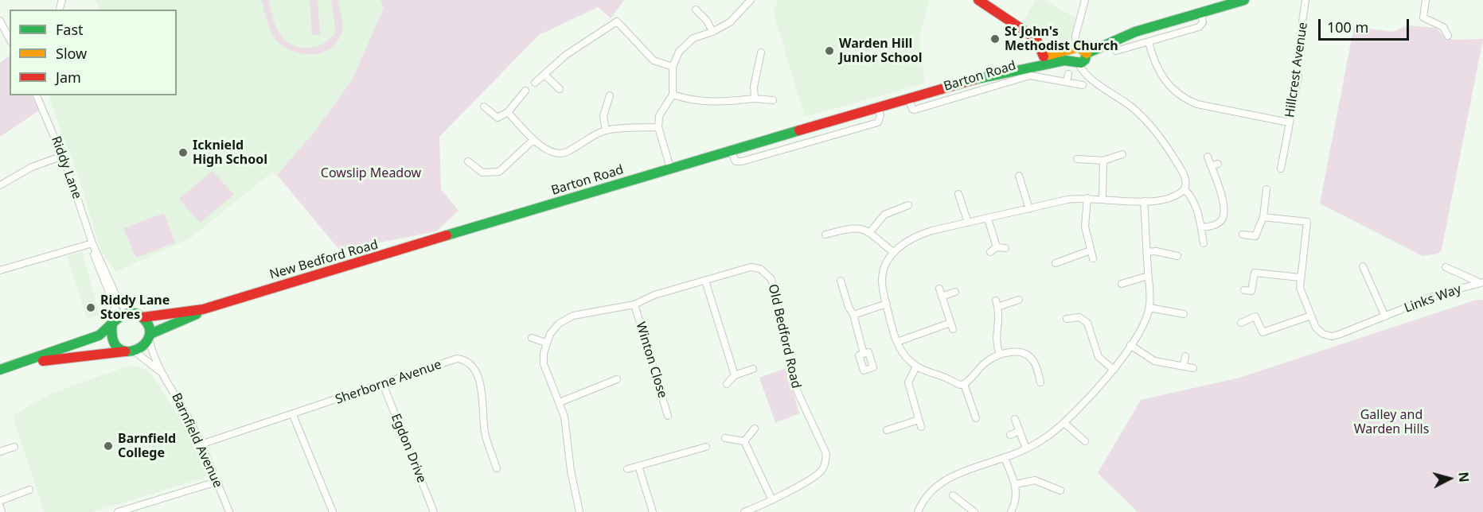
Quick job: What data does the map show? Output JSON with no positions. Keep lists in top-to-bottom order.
{
  "streets": {
    "main road": ["Barton Road", "New Bedford Road"],
    "street": [
      "Hillcrest Avenue",
      "Riddy Lane",
      "Links Way",
      "Old Bedford Road",
      "Winton Close",
      "Sherborne Avenue",
      "Barnfield Avenue",
      "Egdon Drive"
    ]
  },
  "crossings": [
    ["Barton Road", "New Bedford Road"],
    ["Riddy Lane", "New Bedford Road"],
    ["Riddy Lane", "Barnfield Avenue"],
    ["New Bedford Road", "Barnfield Avenue"],
    ["Old Bedford Road", "Winton Close"],
    ["Sherborne Avenue", "Barnfield Avenue"],
    ["Sherborne Avenue", "Egdon Drive"]
  ],
  "parks": ["Cowslip Meadow", "Galley and Warden Hills"],
  "places": [
    "St John's Methodist Church",
    "Warden Hill Junior School",
    "Icknield High School",
    "Riddy Lane Stores",
    "Barnfield College"
  ],
  "legend": ["Fast", "Slow", "Jam"],
  "scale_bar": "100 m",
  "north": "right"
}
